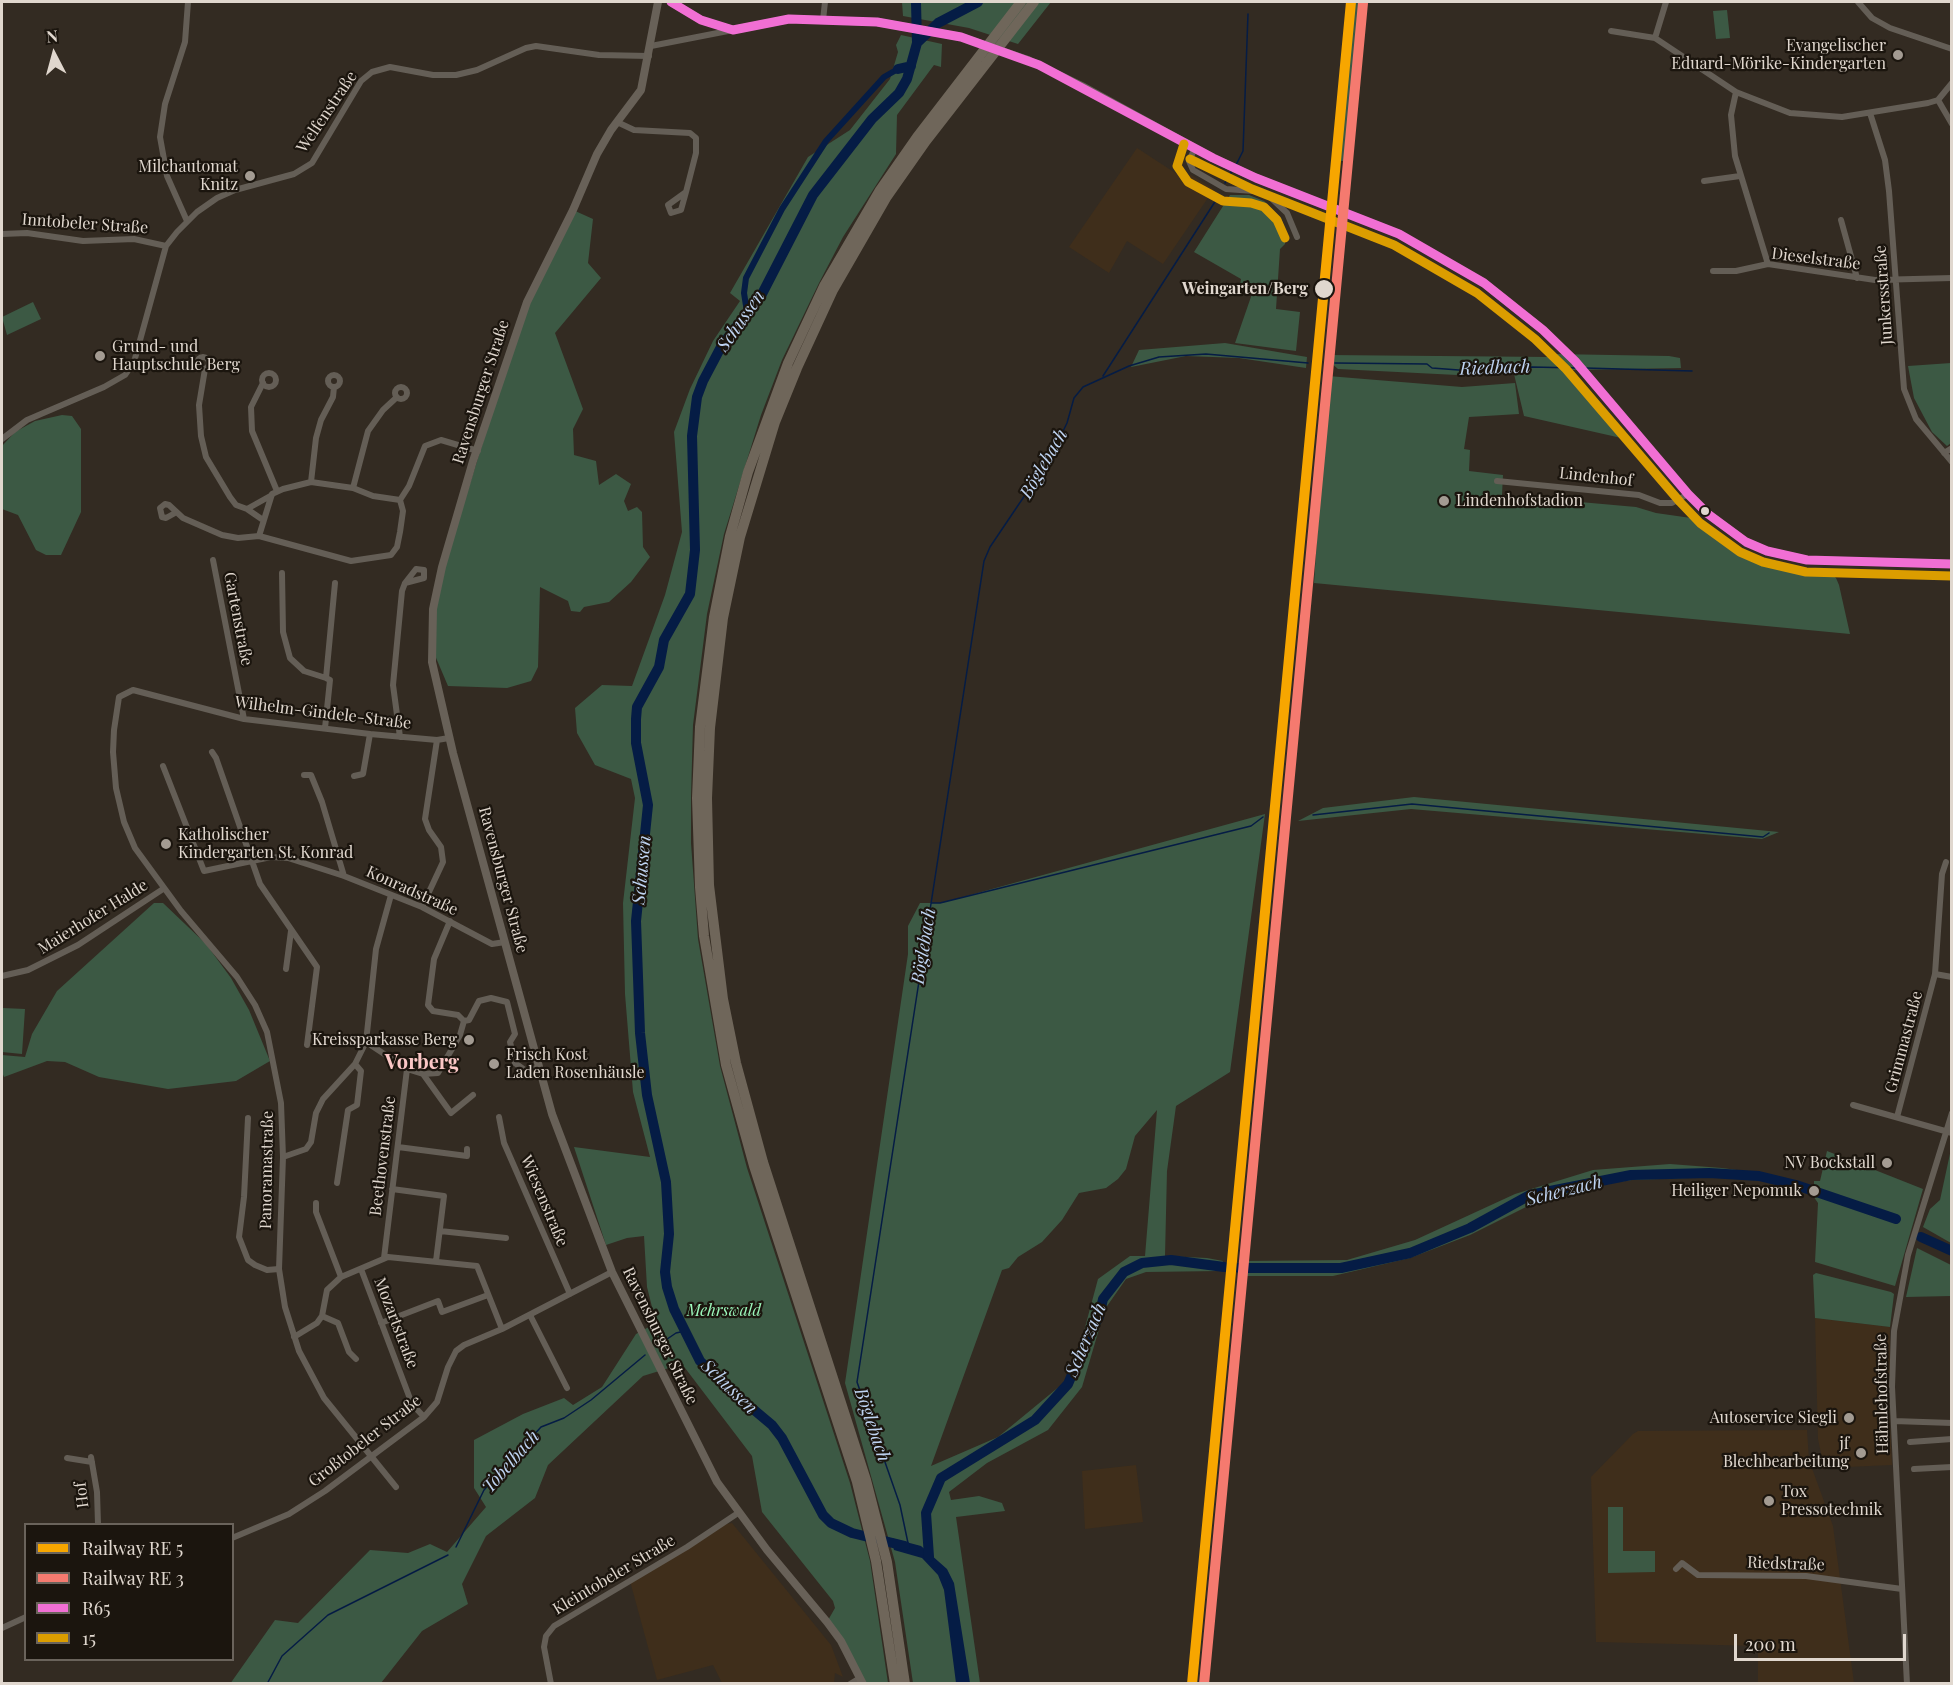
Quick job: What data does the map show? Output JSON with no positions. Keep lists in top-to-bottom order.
{
  "streets": {
    "main road": ["Ravensburger Straße"],
    "street": [
      "Welfenstraße",
      "Inntobeler Straße",
      "Dieselstraße",
      "Junkersstraße",
      "Lindenhof",
      "Gartenstraße",
      "Wilhelm-Gindele-Straße",
      "Konradstraße",
      "Maierhofer Halde",
      "Grimmastraße",
      "Beethovenstraße",
      "Panoramastraße",
      "Wiesenstraße",
      "Mozartstraße",
      "Hähnlehofstraße",
      "Großtobeler Straße",
      "Hof",
      "Riedstraße",
      "Kleintobeler Straße"
    ]
  },
  "crossings": [
    ["Welfenstraße", "Inntobeler Straße"],
    ["Welfenstraße", "Ravensburger Straße"],
    ["Dieselstraße", "Junkersstraße"],
    ["Ravensburger Straße", "Wilhelm-Gindele-Straße"],
    ["Ravensburger Straße", "Konradstraße"],
    ["Ravensburger Straße", "Großtobeler Straße"],
    ["Ravensburger Straße", "Kleintobeler Straße"],
    ["Gartenstraße", "Wilhelm-Gindele-Straße"],
    ["Wilhelm-Gindele-Straße", "Panoramastraße"],
    ["Maierhofer Halde", "Panoramastraße"],
    ["Panoramastraße", "Großtobeler Straße"],
    ["Wiesenstraße", "Großtobeler Straße"],
    ["Mozartstraße", "Großtobeler Straße"],
    ["Hähnlehofstraße", "Riedstraße"]
  ],
  "districts": ["Vorberg"],
  "water": [
    "Schussen",
    "Riedbach",
    "Böglebach",
    "Scherzach",
    "Tobelbach"
  ],
  "parks": ["Mehrswald"],
  "places": [
    "Evangelischer Eduard-Mörike-Kindergarten",
    "Milchautomat Knitz",
    "Weingarten/Berg",
    "Grund- und Hauptschule Berg",
    "Lindenhofstadion",
    "Katholischer Kindergarten St. Konrad",
    "Kreissparkasse Berg",
    "Frisch Kost Laden Rosenhäusle",
    "NV Bockstall",
    "Heiliger Nepomuk",
    "Autoservice Siegli",
    "jf Blechbearbeitung",
    "Tox Pressotechnik"
  ],
  "lines": ["transit line R65", "transit line 15"],
  "legend": [
    "Railway RE 5",
    "Railway RE 3",
    "R65",
    "15"
  ],
  "scale_bar": "200 m",
  "north": "top"
}
